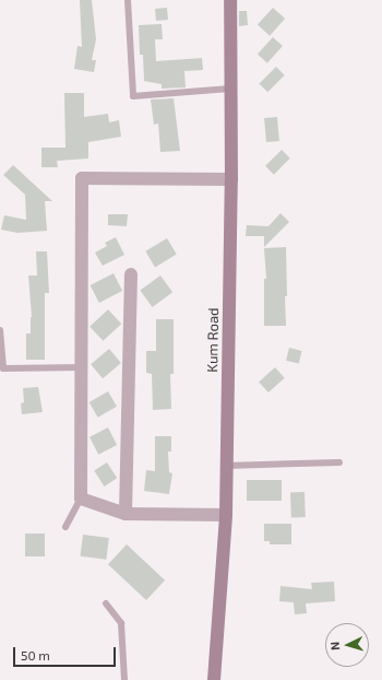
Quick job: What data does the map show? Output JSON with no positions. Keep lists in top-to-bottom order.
{
  "streets": {
    "street": ["Kum Road"]
  },
  "scale_bar": "50 m",
  "north": "left"
}
